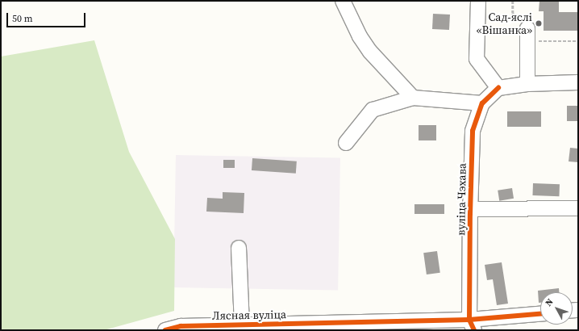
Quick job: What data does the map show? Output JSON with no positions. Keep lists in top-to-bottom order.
{
  "streets": {
    "street": ["вуліца Чэхава", "Лясная вуліца"]
  },
  "places": ["Сад-яслі «Вішанка»"],
  "scale_bar": "50 m",
  "north": "top left"
}
